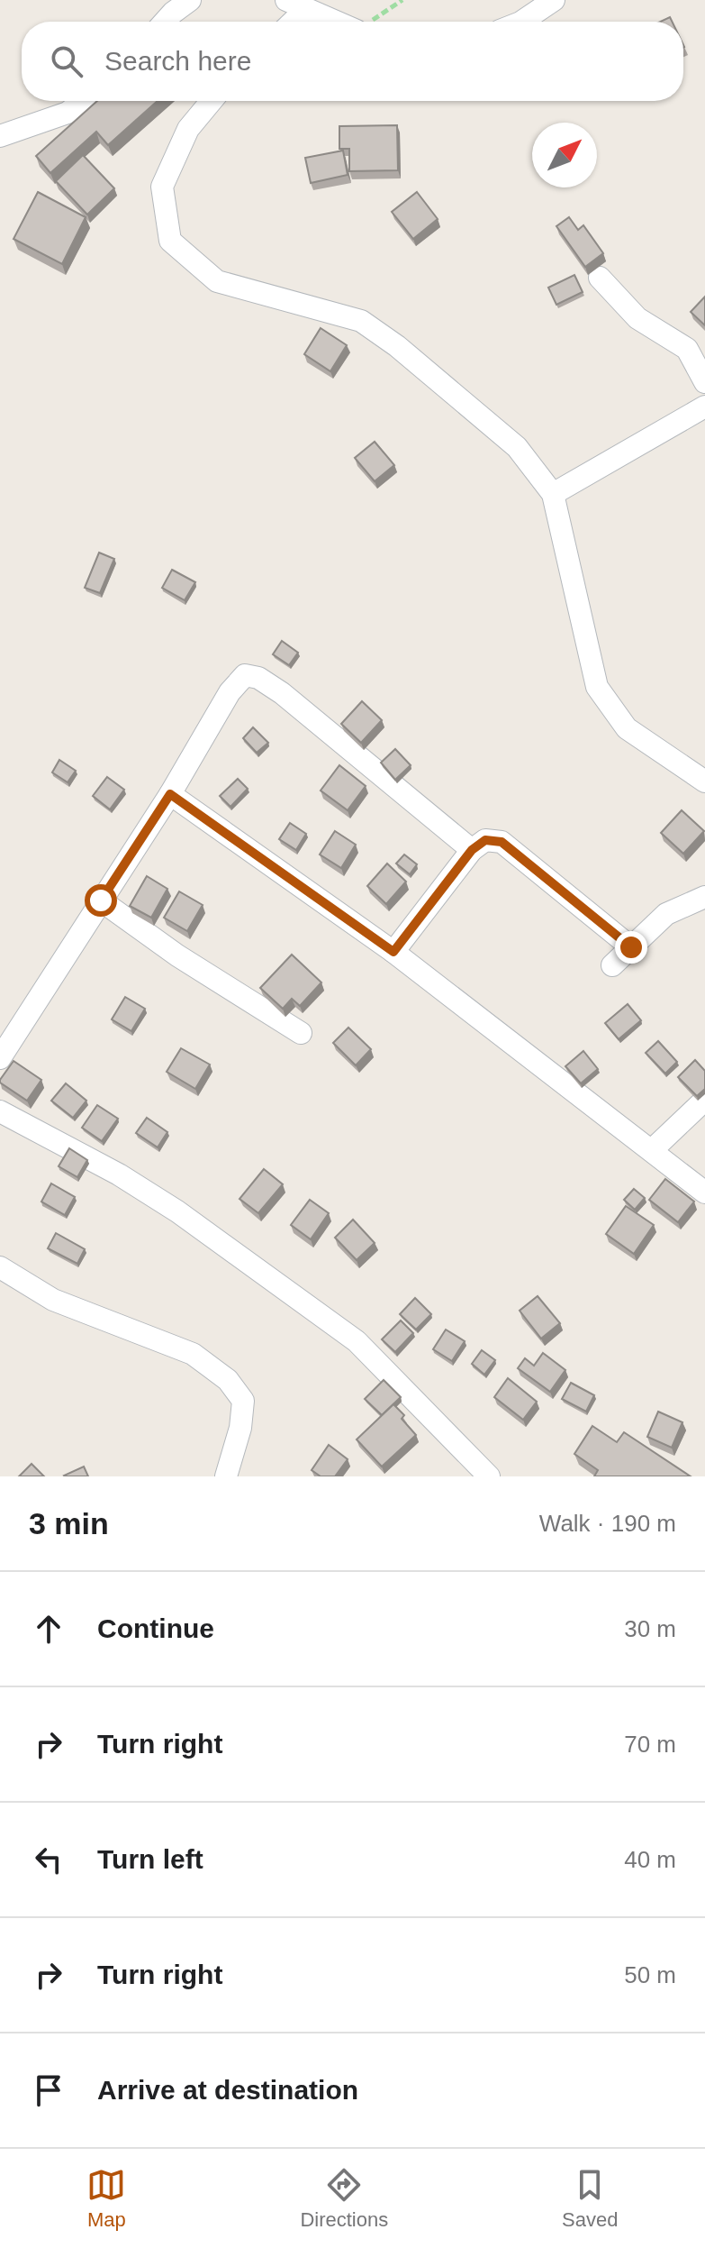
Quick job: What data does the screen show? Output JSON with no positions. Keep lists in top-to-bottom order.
{
  "north": "top right",
  "page": {
    "search": "Search here",
    "heading": ["3 min", "Walk · 190 m"],
    "list": [
      ["Continue", "30 m"],
      ["Turn right", "70 m"],
      ["Turn left", "40 m"],
      ["Turn right", "50 m"],
      "Arrive at destination"
    ],
    "nav": ["Map", "Directions", "Saved"]
  }
}
